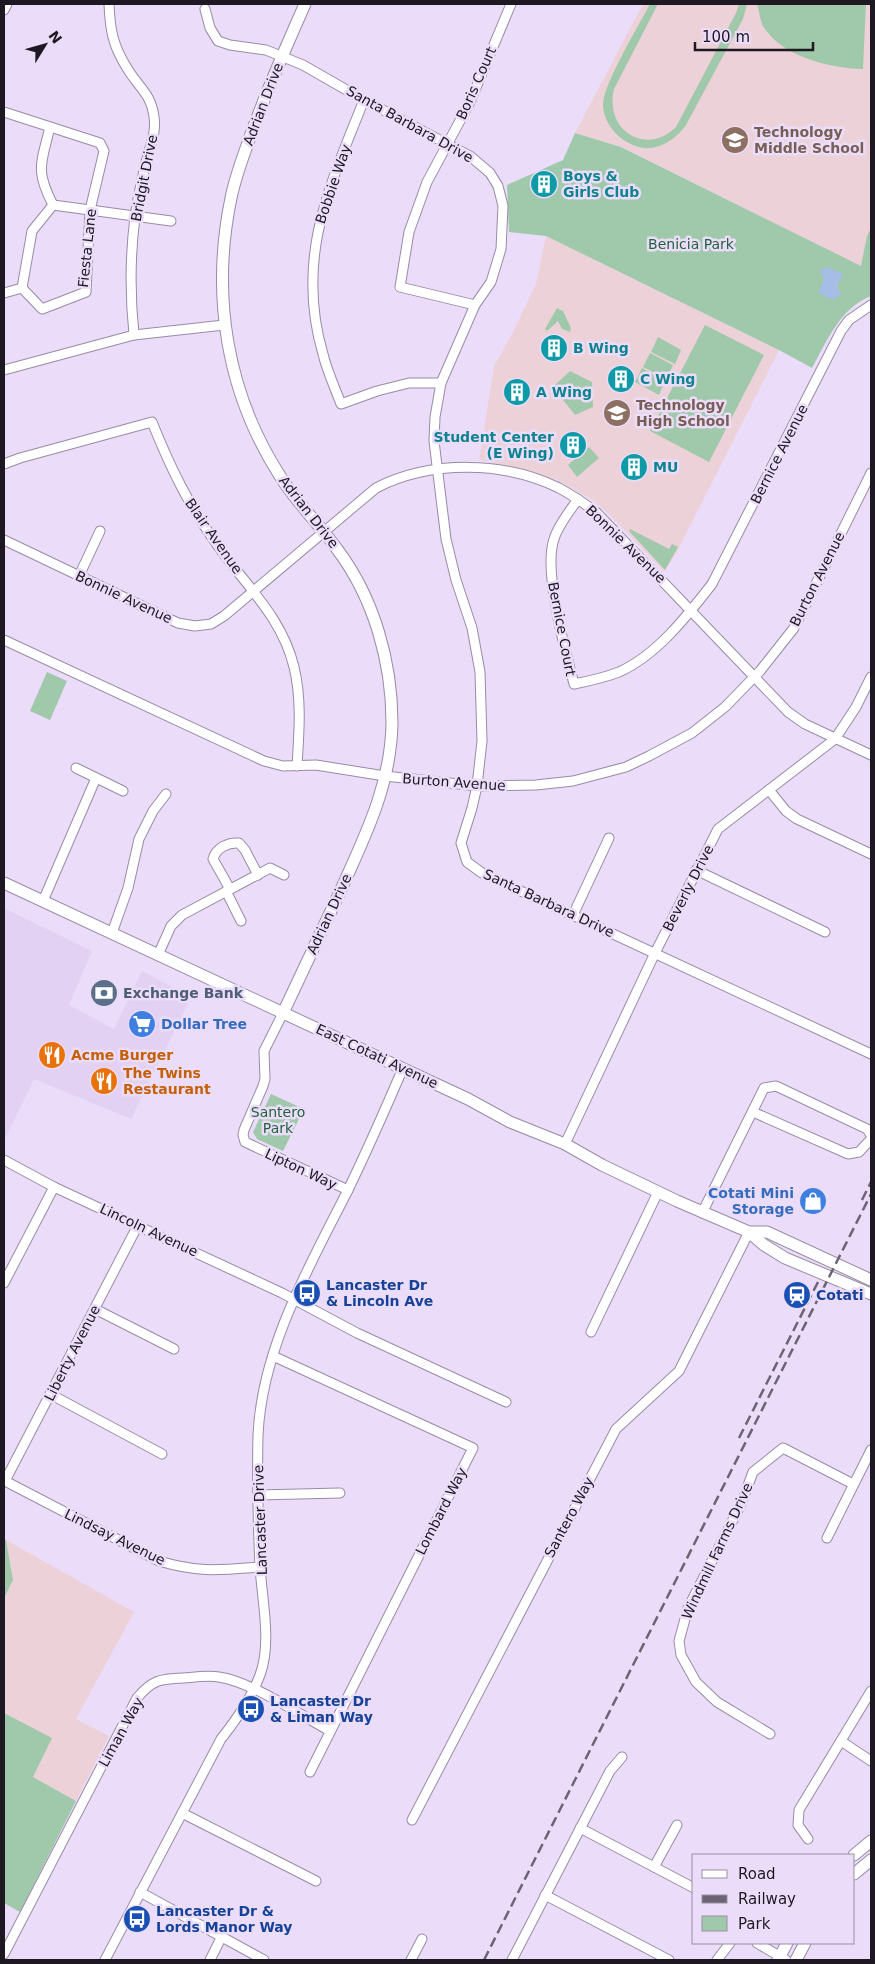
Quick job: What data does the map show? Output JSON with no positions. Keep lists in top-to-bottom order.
{
  "streets": {
    "street": [
      "Boris Court",
      "Adrian Drive",
      "Santa Barbara Drive",
      "Bridgit Drive",
      "Bobbie Way",
      "Fiesta Lane",
      "Bernice Avenue",
      "Blair Avenue",
      "Bonnie Avenue",
      "Burton Avenue",
      "Bernice Court",
      "Beverly Drive",
      "East Cotati Avenue",
      "Lipton Way",
      "Lincoln Avenue",
      "Liberty Avenue",
      "Lombard Way",
      "Santero Way",
      "Lancaster Drive",
      "Lindsay Avenue",
      "Windmill Farms Drive",
      "Liman Way"
    ]
  },
  "crossings": [
    ["Boris Court", "Santa Barbara Drive"],
    ["Adrian Drive", "Santa Barbara Drive"],
    ["Adrian Drive", "Bonnie Avenue"],
    ["Adrian Drive", "Burton Avenue"],
    ["Adrian Drive", "East Cotati Avenue"],
    ["Adrian Drive", "Lipton Way"],
    ["Santa Barbara Drive", "Bobbie Way"],
    ["Santa Barbara Drive", "Bonnie Avenue"],
    ["Santa Barbara Drive", "Burton Avenue"],
    ["Santa Barbara Drive", "Beverly Drive"],
    ["Bernice Avenue", "Bonnie Avenue"],
    ["Bernice Avenue", "Bernice Court"],
    ["Blair Avenue", "Bonnie Avenue"],
    ["Blair Avenue", "Burton Avenue"],
    ["Bonnie Avenue", "Burton Avenue"],
    ["Bonnie Avenue", "Bernice Court"],
    ["Bonnie Avenue", "Beverly Drive"],
    ["Beverly Drive", "East Cotati Avenue"],
    ["East Cotati Avenue", "Lipton Way"],
    ["East Cotati Avenue", "Santero Way"],
    ["East Cotati Avenue", "Lancaster Drive"],
    ["Lipton Way", "Lancaster Drive"],
    ["Lincoln Avenue", "Liberty Avenue"],
    ["Lincoln Avenue", "Lancaster Drive"],
    ["Liberty Avenue", "Lindsay Avenue"],
    ["Lombard Way", "Lancaster Drive"],
    ["Lombard Way", "Liman Way"],
    ["Lancaster Drive", "Lindsay Avenue"],
    ["Lancaster Drive", "Liman Way"]
  ],
  "parks": ["Benicia Park", "Santero Park"],
  "places": {
    "school or university": ["Technology Middle School", "Technology High School"],
    "building": [
      "Boys & Girls Club",
      "B Wing",
      "C Wing",
      "A Wing",
      "Student Center (E Wing)",
      "MU"
    ],
    "bank": ["Exchange Bank"],
    "supermarket": ["Dollar Tree"],
    "restaurant": ["Acme Burger", "The Twins Restaurant"],
    "shop": ["Cotati Mini Storage"],
    "bus stop": ["Lancaster Dr & Lincoln Ave", "Lancaster Dr & Liman Way", "Lancaster Dr & Lords Manor Way"],
    "station": ["Cotati"]
  },
  "legend": ["Road", "Railway", "Park"],
  "scale_bar": "100 m",
  "north": "top right"
}
